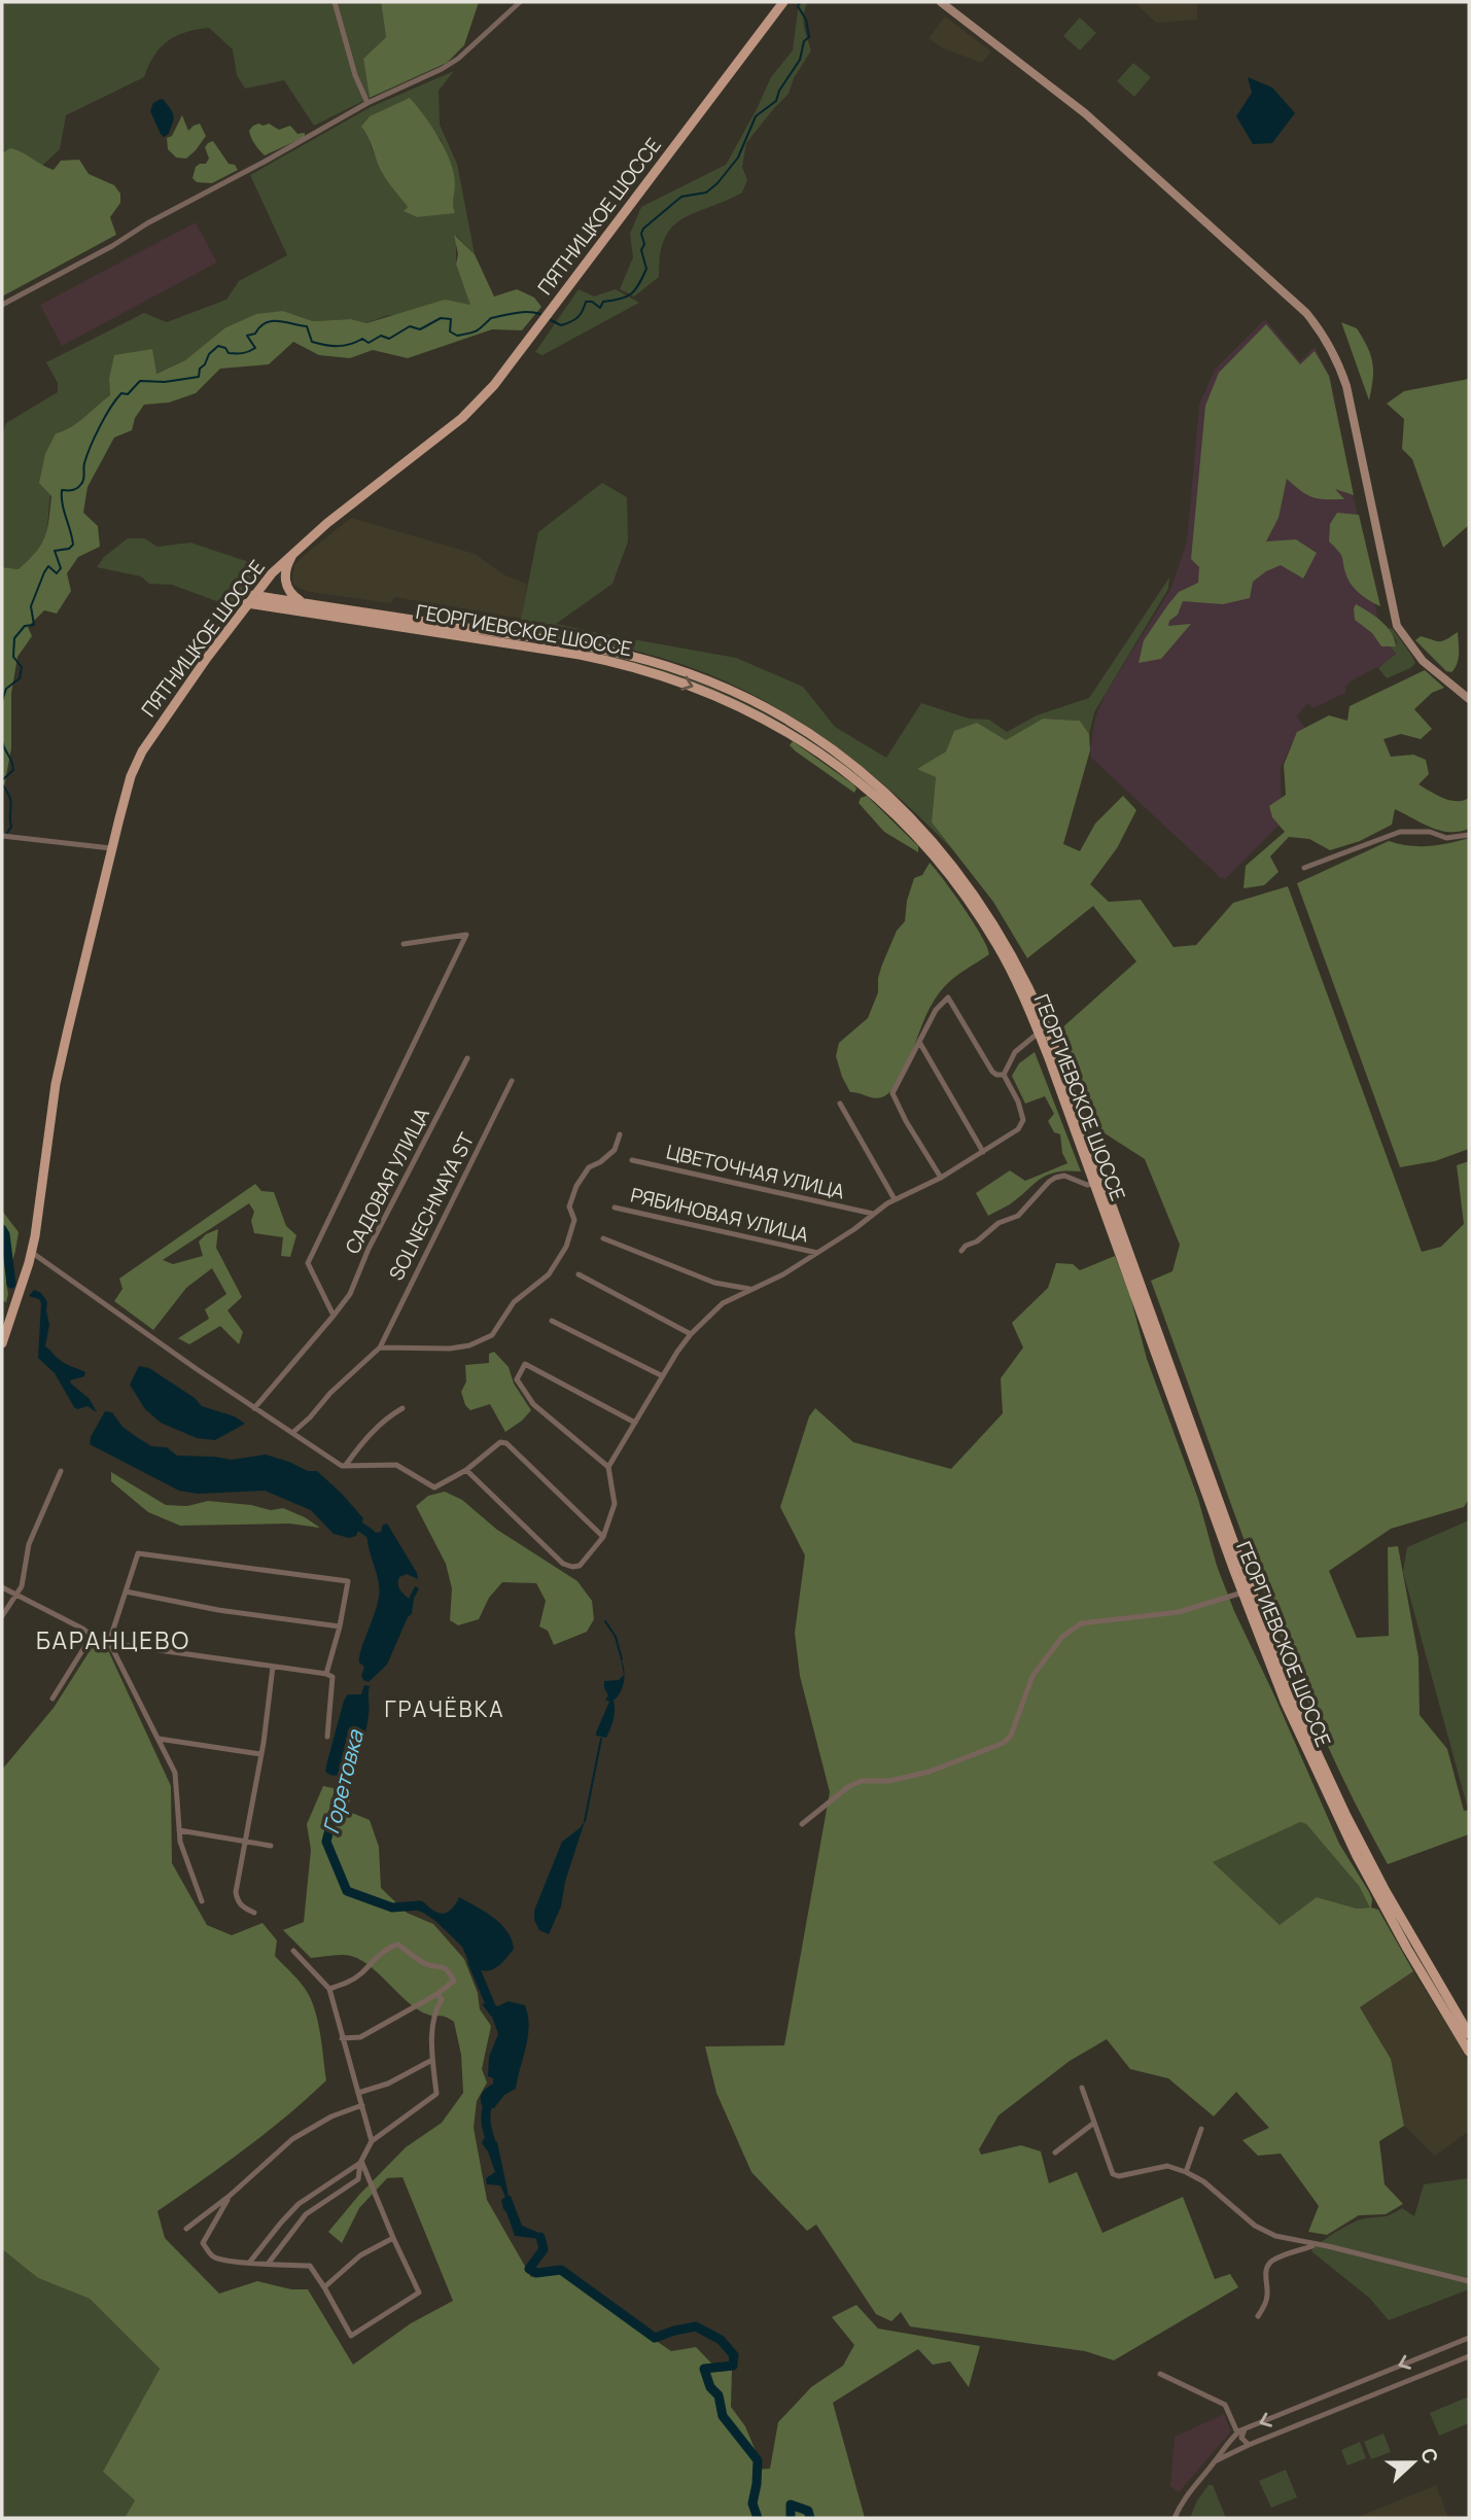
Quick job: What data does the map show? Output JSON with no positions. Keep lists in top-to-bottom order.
{
  "streets": {
    "main road": ["ПЯТНИЦКОЕ ШОССЕ", "ГЕОРГИЕВСКОЕ ШОССЕ"],
    "street": [
      "ЦВЕТОЧНАЯ УЛИЦА",
      "САДОВАЯ УЛИЦА",
      "SOLNECHNAYA ST",
      "РЯБИНОВАЯ УЛИЦА"
    ]
  },
  "crossings": [
    ["ПЯТНИЦКОЕ ШОССЕ", "ГЕОРГИЕВСКОЕ ШОССЕ"]
  ],
  "districts": ["БАРАНЦЕВО", "ГРАЧЁВКА"],
  "water": ["Горетовка"],
  "north": "right"
}
